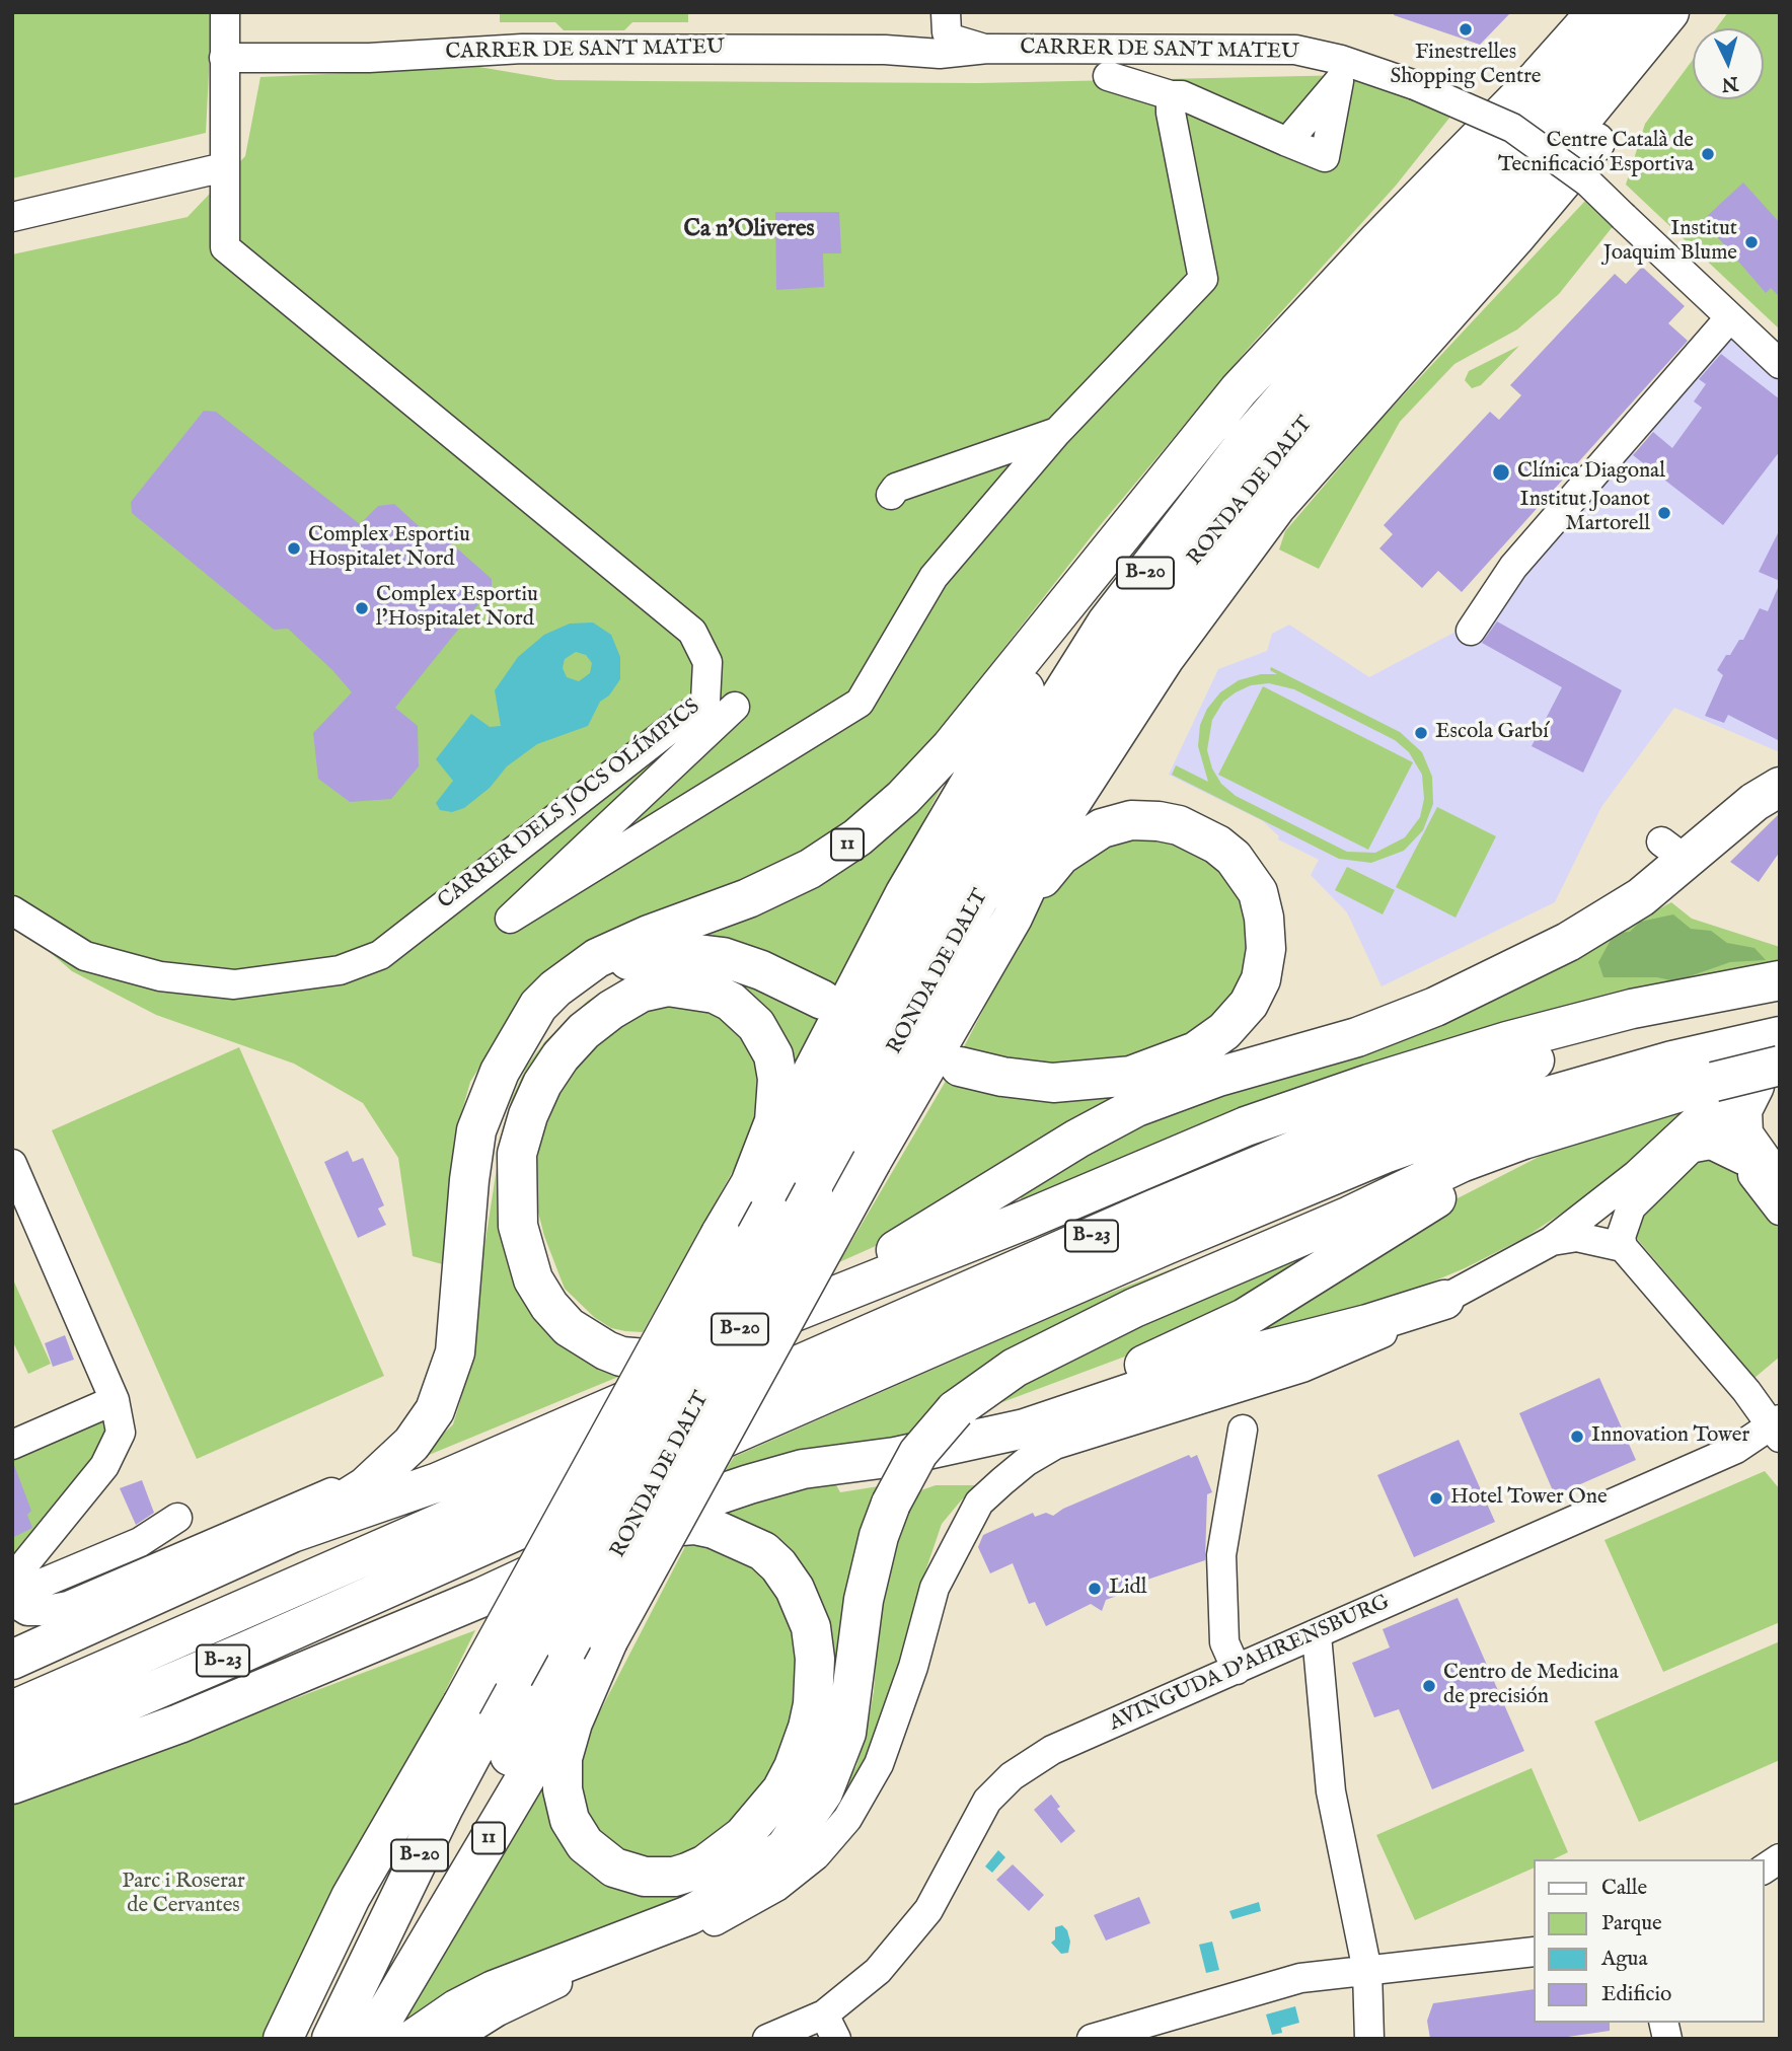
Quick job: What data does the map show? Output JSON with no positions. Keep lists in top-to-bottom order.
{
  "streets": {
    "highway": [
      "RONDA DE DALT",
      "B-20",
      "11",
      "B-23"
    ],
    "street": ["CARRER DE SANT MATEU", "CARRER DELS JOCS OLÍMPICS", "AVINGUDA D'AHRENSBURG"]
  },
  "crossings": [
    ["CARRER DE SANT MATEU", "CARRER DELS JOCS OLÍMPICS"]
  ],
  "districts": ["Ca n'Oliveres"],
  "parks": ["Parc i Roserar de Cervantes"],
  "places": [
    "Finestrelles Shopping Centre",
    "Centre Català de Tecnificació Esportiva",
    "Institut Joaquim Blume",
    "Clínica Diagonal",
    "Institut Joanot Martorell",
    "Complex Esportiu Hospitalet Nord",
    "Complex Esportiu l'Hospitalet Nord",
    "Escola Garbí",
    "Innovation Tower",
    "Hotel Tower One",
    "Lidl",
    "Centro de Medicina de precisión"
  ],
  "legend": [
    "Calle",
    "Parque",
    "Agua",
    "Edificio"
  ],
  "north": "bottom"
}
